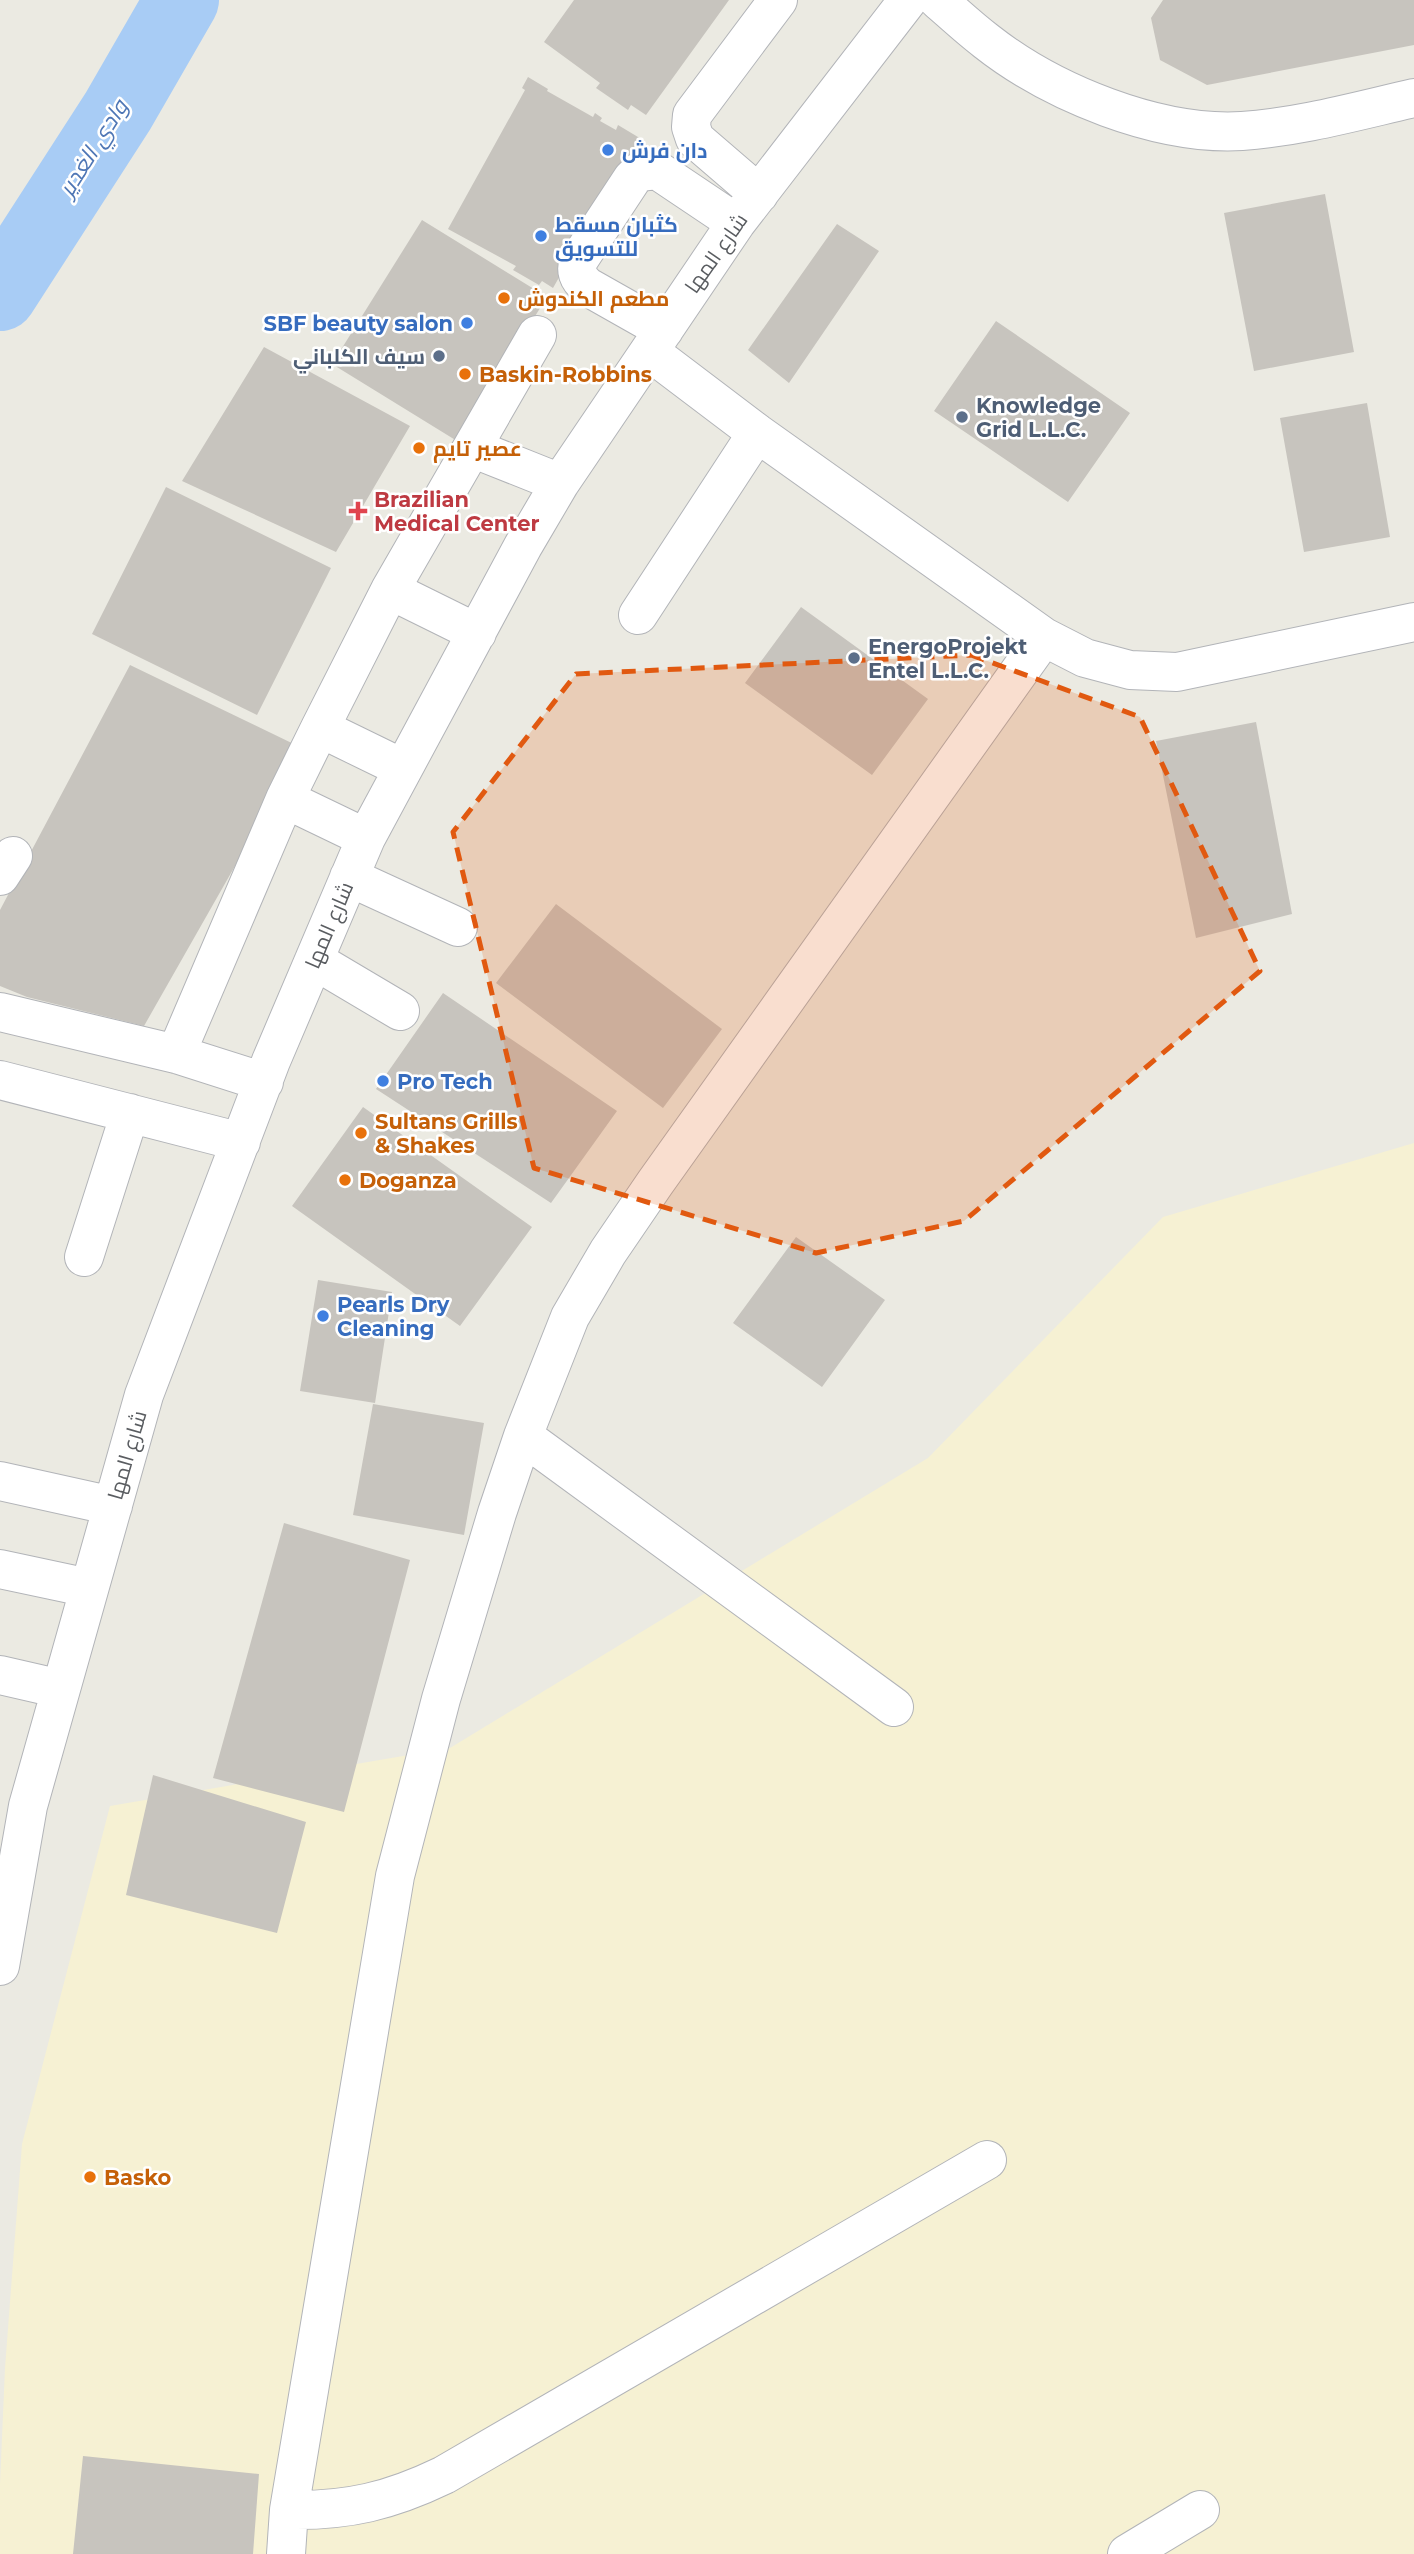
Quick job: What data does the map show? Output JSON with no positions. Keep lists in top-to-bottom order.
{
  "streets": {
    "street": ["شارع المها"]
  },
  "water": ["وادي الغدير"],
  "places": {
    "other": [
      "دان فرش",
      "كثبان مسقط للتسويق",
      "مطعم الكندوش",
      "SBF beauty salon",
      "سيف الكلباني",
      "Baskin-Robbins",
      "Knowledge Grid L.L.C.",
      "عصير تايم",
      "EnergoProjekt Entel L.L.C.",
      "Pro Tech",
      "Sultans Grills & Shakes",
      "Doganza",
      "Pearls Dry Cleaning",
      "Basko"
    ],
    "health": ["Brazilian Medical Center"]
  }
}
